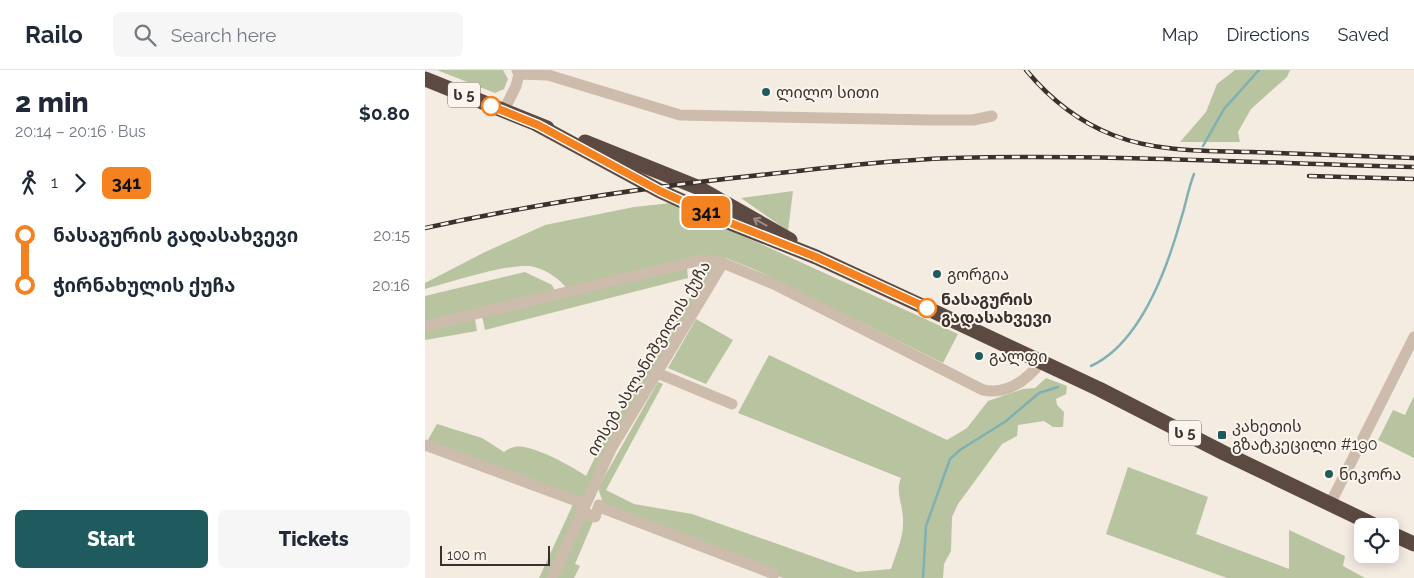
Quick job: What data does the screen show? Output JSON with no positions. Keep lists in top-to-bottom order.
{
  "streets": {
    "highway": ["ს 5"],
    "street": ["იოსებ ასლანიშვილის ქუჩა"]
  },
  "crossings": [
    ["ს 5", "იოსებ ასლანიშვილის ქუჩა"]
  ],
  "places": {
    "other": [
      "ლილო სითი",
      "გორგია",
      "ნასაგურის გადასახვევი",
      "გალფი",
      "ნიკორა"
    ],
    "transit": ["კახეთის გზატკეცილი #190"]
  },
  "lines": ["bus line 341"],
  "scale_bar": "100 m",
  "page": {
    "header": "Railo",
    "search": "Search here",
    "nav": ["Map", "Directions", "Saved"],
    "heading": ["2 min", "20:14 – 20:16 · Bus", "$0.80"],
    "on_map": "341",
    "legs": ["1", "341"],
    "list": [
      {
        "name": "ნასაგურის გადასახვევი",
        "value": "20:15"
      },
      {
        "name": "ჭირნახულის ქუჩა",
        "value": "20:16"
      }
    ],
    "buttons": ["Start", "Tickets"],
    "scale": "100 m"
  }
}
